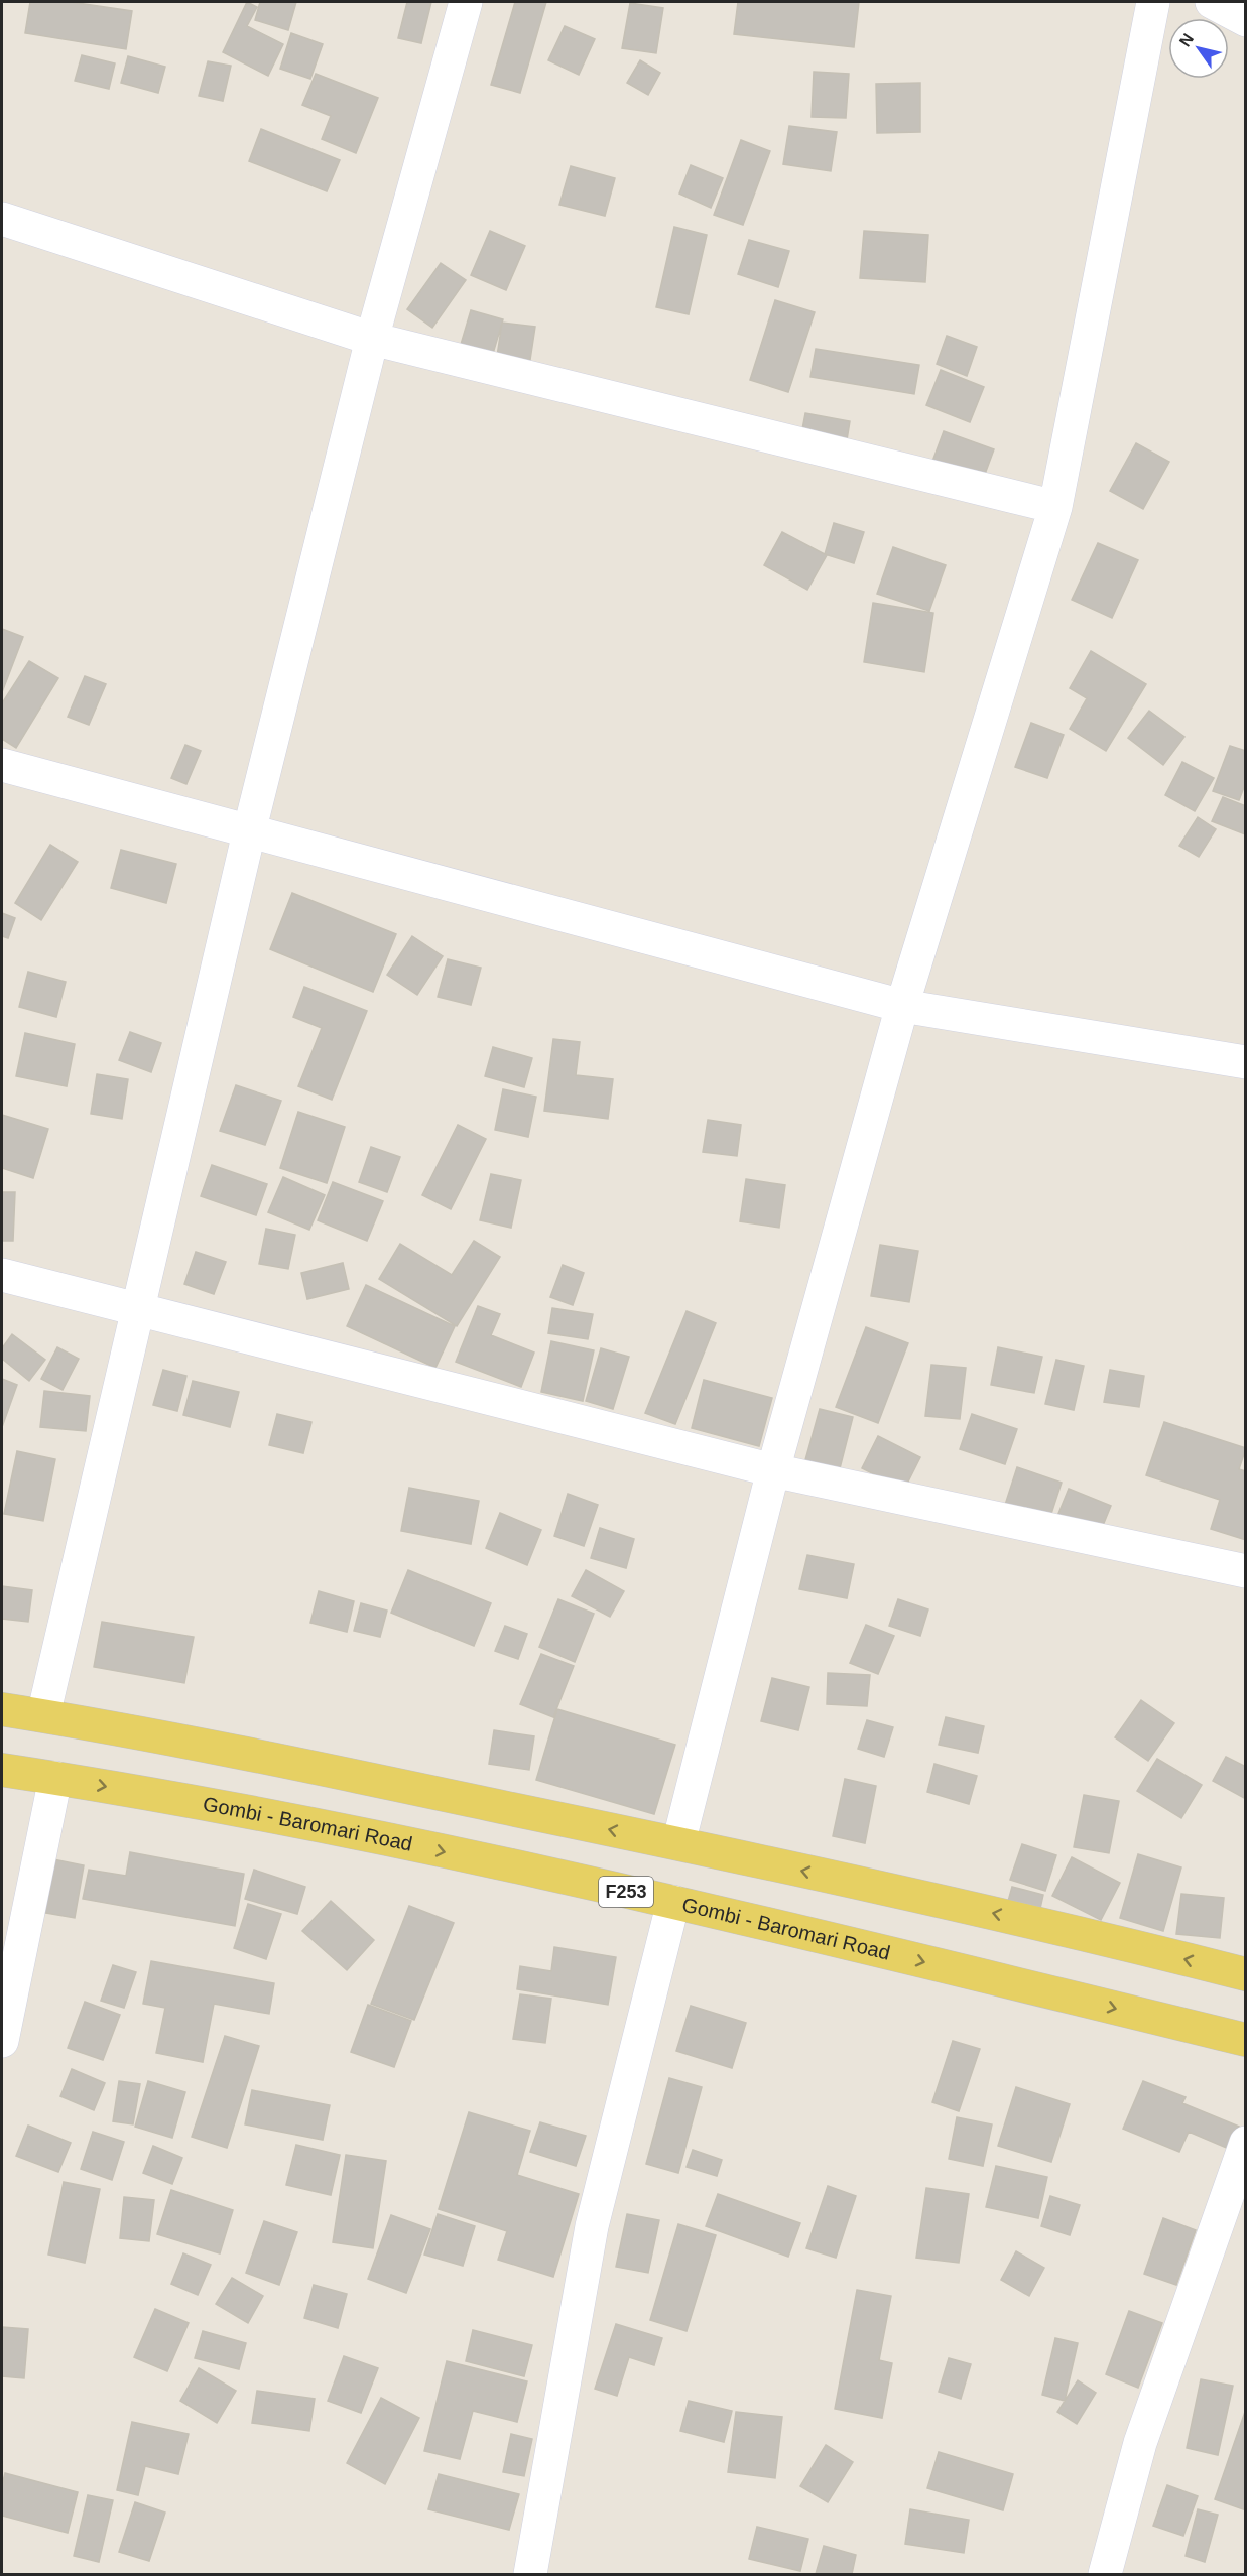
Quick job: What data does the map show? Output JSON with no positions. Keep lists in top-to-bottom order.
{
  "streets": {
    "main road": ["Gombi - Baromari Road", "F253"]
  },
  "north": "top left"
}
